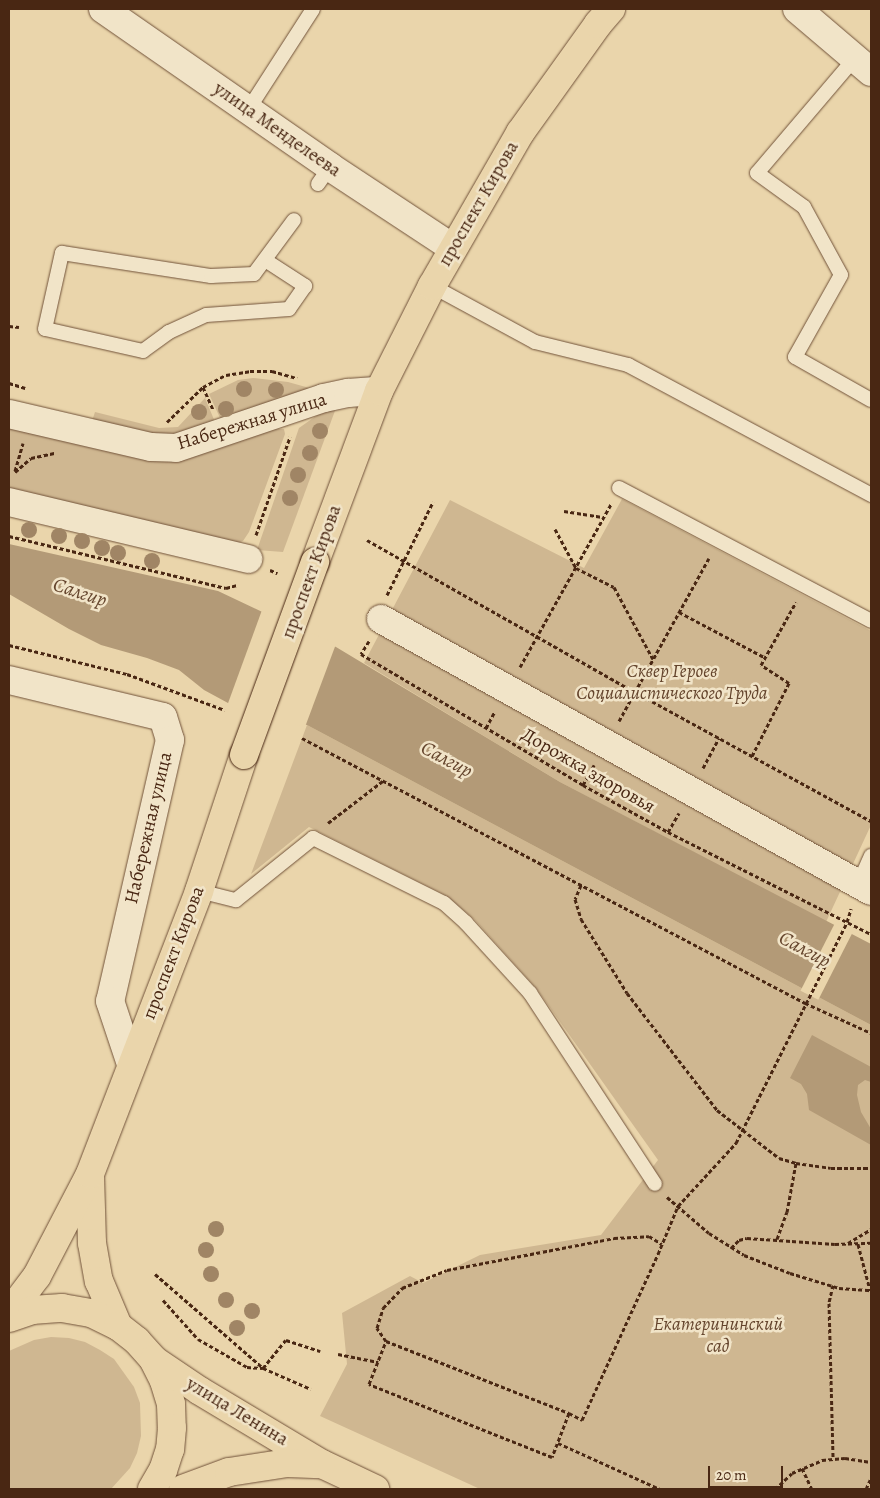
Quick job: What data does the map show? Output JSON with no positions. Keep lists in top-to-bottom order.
{
  "streets": {
    "main road": ["проспект Кирова", "улица Ленина"],
    "street": ["улица Менделеева", "Набережная улица"],
    "path": ["Дорожка здоровья"]
  },
  "crossings": [
    ["улица Менделеева", "проспект Кирова"],
    ["проспект Кирова", "Набережная улица"]
  ],
  "water": ["Салгир"],
  "parks": ["Сквер Героев Социалистического Труда", "Екатерининский сад"],
  "scale_bar": "20 m"
}
